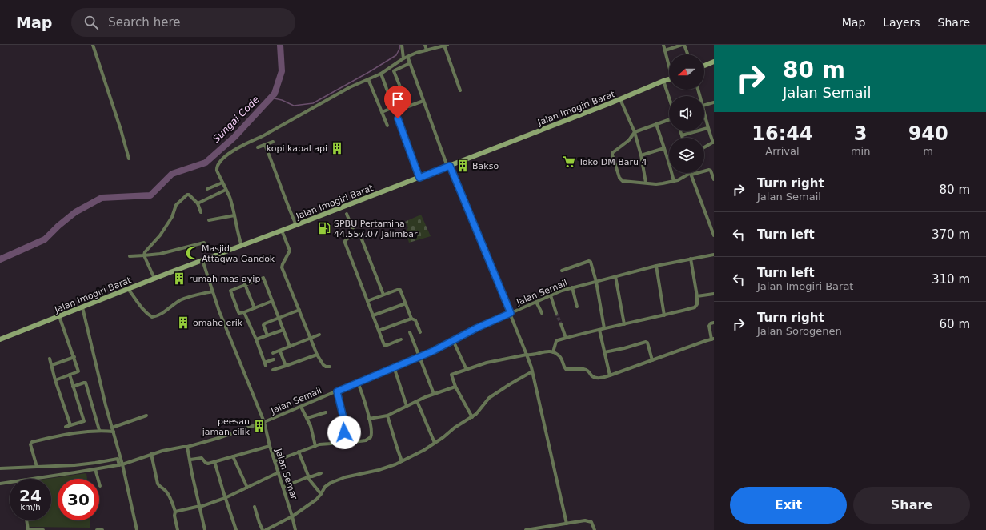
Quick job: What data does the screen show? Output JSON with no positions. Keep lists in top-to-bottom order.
{
  "streets": {
    "main road": ["Jalan Imogiri Barat"],
    "street": ["Jalan Semail", "Jalan Semar"]
  },
  "crossings": [
    ["Jalan Imogiri Barat", "Jalan Semar"],
    ["Jalan Semail", "Jalan Semar"]
  ],
  "water": ["Sungai Code"],
  "places": {
    "building": [
      "kopi kapal api",
      "Bakso",
      "rumah mas ayip",
      "omahe erik",
      "peesan jaman cilik"
    ],
    "supermarket": ["Toko DM Baru 4"],
    "fuel station": ["SPBU Pertamina 44.557.07 Jalimbar"],
    "mosque": ["Masjid Attaqwa Gandok"]
  },
  "north": "left",
  "page": {
    "header": "Map",
    "search": "Search here",
    "nav": ["Map", "Layers", "Share"],
    "turn": ["80 m", "Jalan Semail"],
    "eta": [
      "16:44",
      "Arrival",
      "3",
      "min",
      "940",
      "m"
    ],
    "list": [
      {
        "name": "Turn right",
        "note": "Jalan Semail",
        "value": "80 m"
      },
      {
        "name": "Turn left",
        "value": "370 m"
      },
      {
        "name": "Turn left",
        "note": "Jalan Imogiri Barat",
        "value": "310 m"
      },
      {
        "name": "Turn right",
        "note": "Jalan Sorogenen",
        "value": "60 m"
      }
    ],
    "speed": "24 km/h",
    "limit": "30",
    "buttons": ["Exit", "Share"]
  }
}
